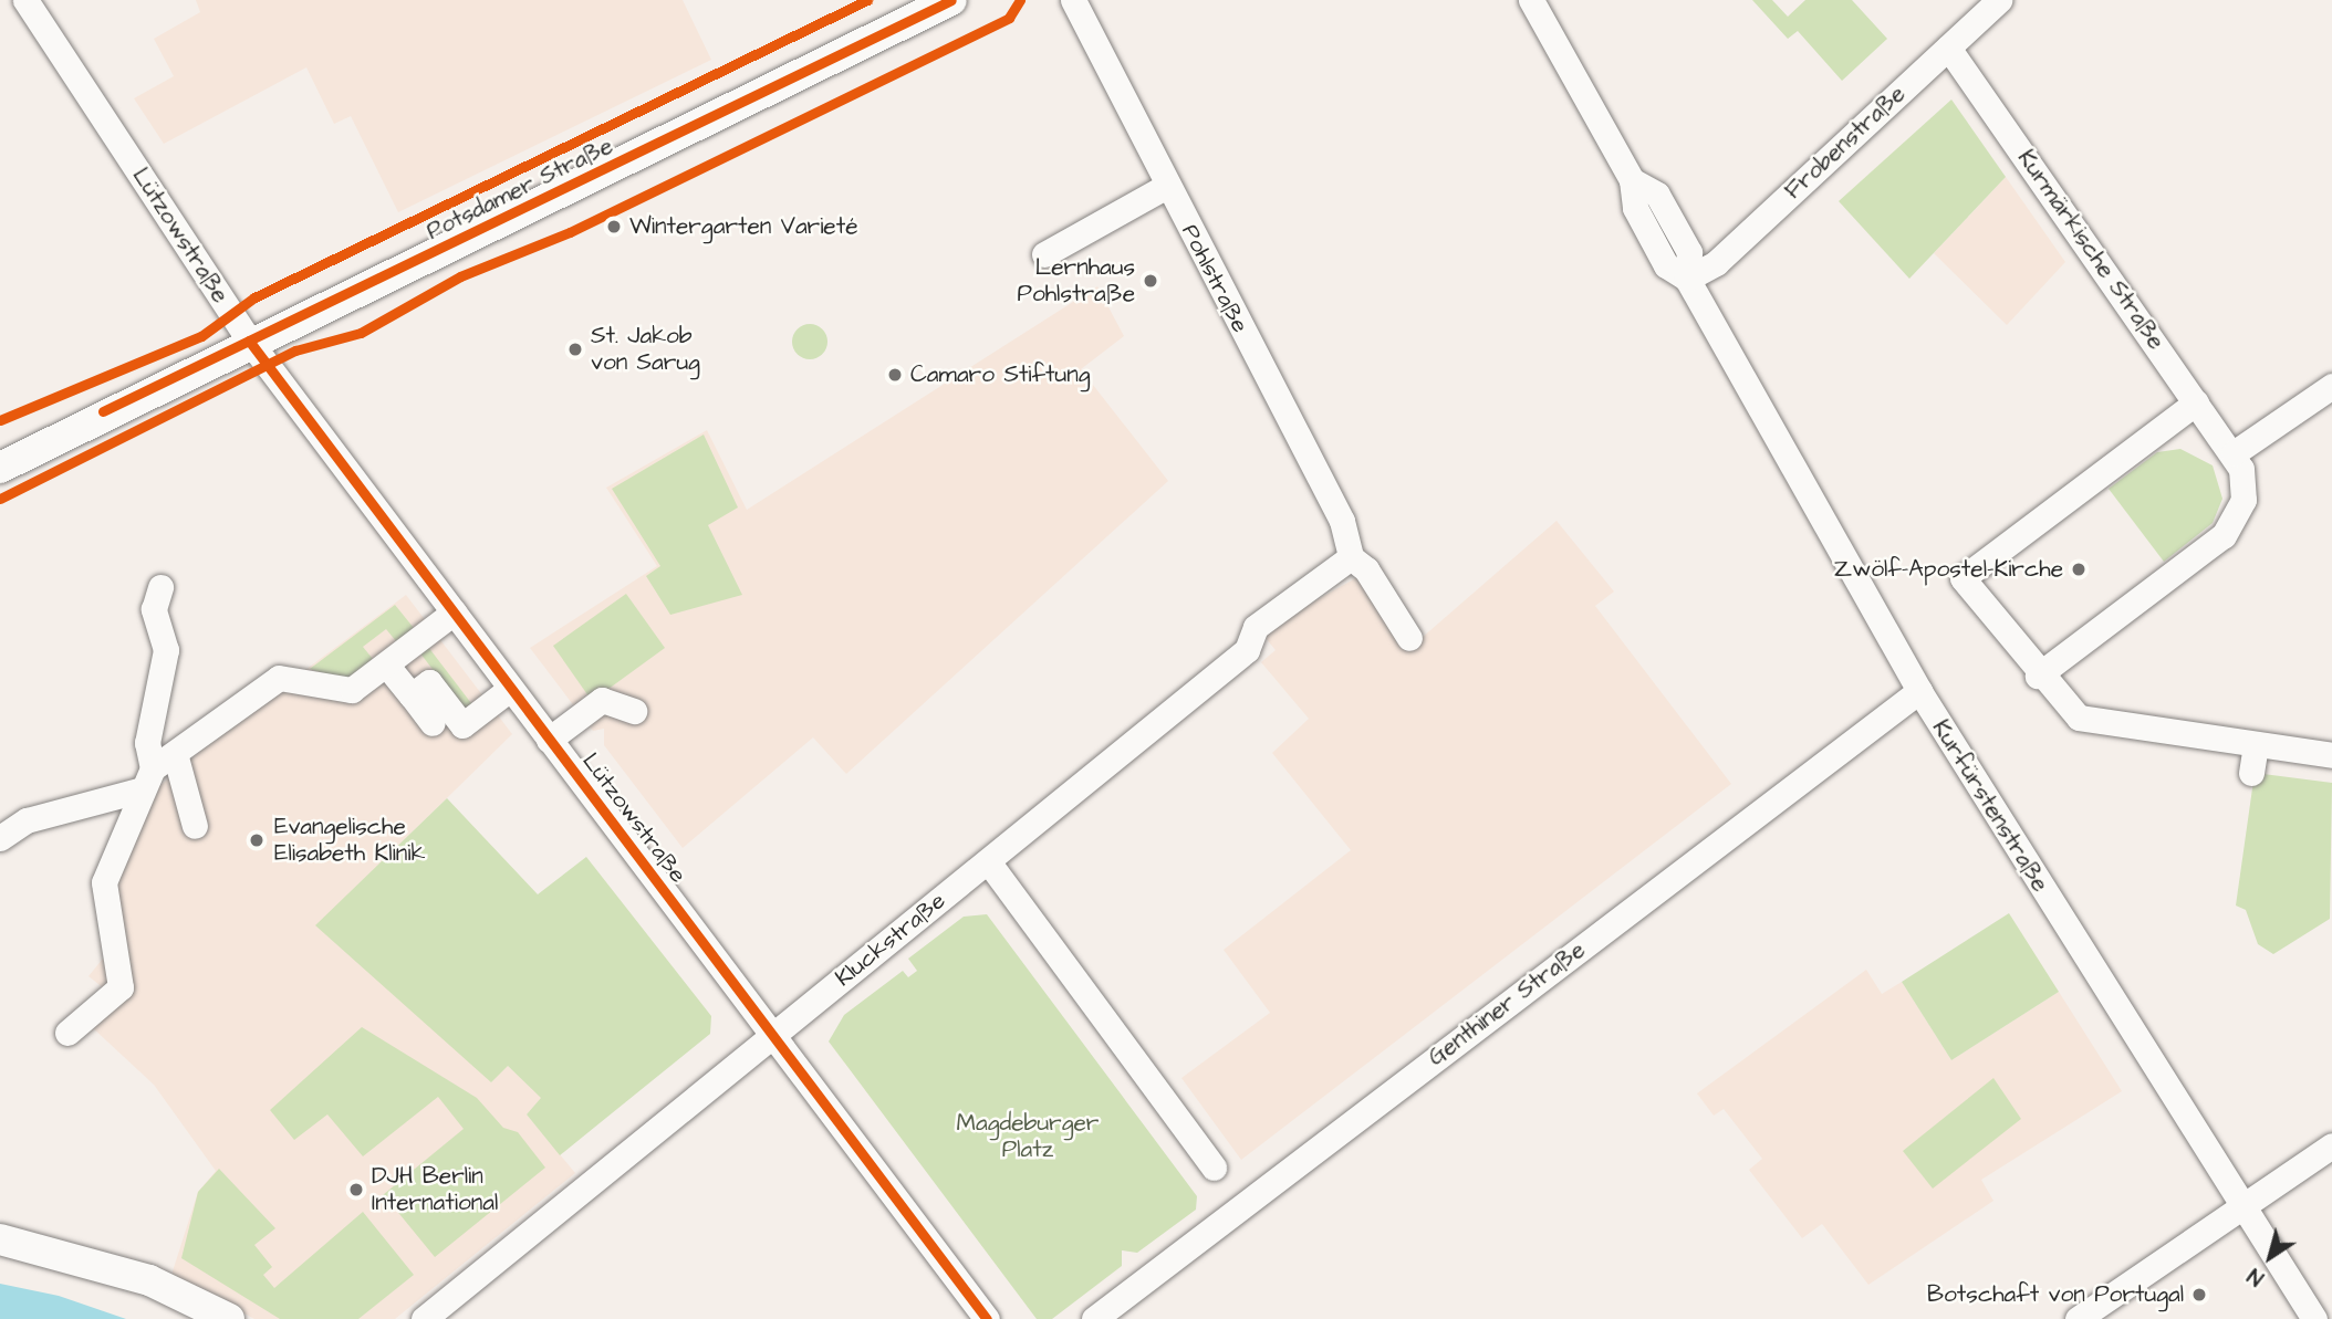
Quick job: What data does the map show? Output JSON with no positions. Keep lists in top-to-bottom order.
{
  "streets": {
    "main road": ["Potsdamer Straße"],
    "street": [
      "Frobenstraße",
      "Lützowstraße",
      "Kurmärkische Straße",
      "Pohlstraße",
      "Kurfürstenstraße",
      "Kluckstraße",
      "Genthiner Straße"
    ]
  },
  "crossings": [
    ["Frobenstraße", "Kurmärkische Straße"],
    ["Frobenstraße", "Kurfürstenstraße"],
    ["Potsdamer Straße", "Lützowstraße"],
    ["Lützowstraße", "Kluckstraße"],
    ["Pohlstraße", "Kluckstraße"],
    ["Kurfürstenstraße", "Genthiner Straße"]
  ],
  "parks": ["Magdeburger Platz"],
  "places": [
    "Wintergarten Varieté",
    "Lernhaus Pohlstraße",
    "St. Jakob von Sarug",
    "Camaro Stiftung",
    "Zwölf-Apostel-Kirche",
    "Evangelische Elisabeth Klinik",
    "DJH Berlin International",
    "Botschaft von Portugal"
  ],
  "north": "bottom left"
}
